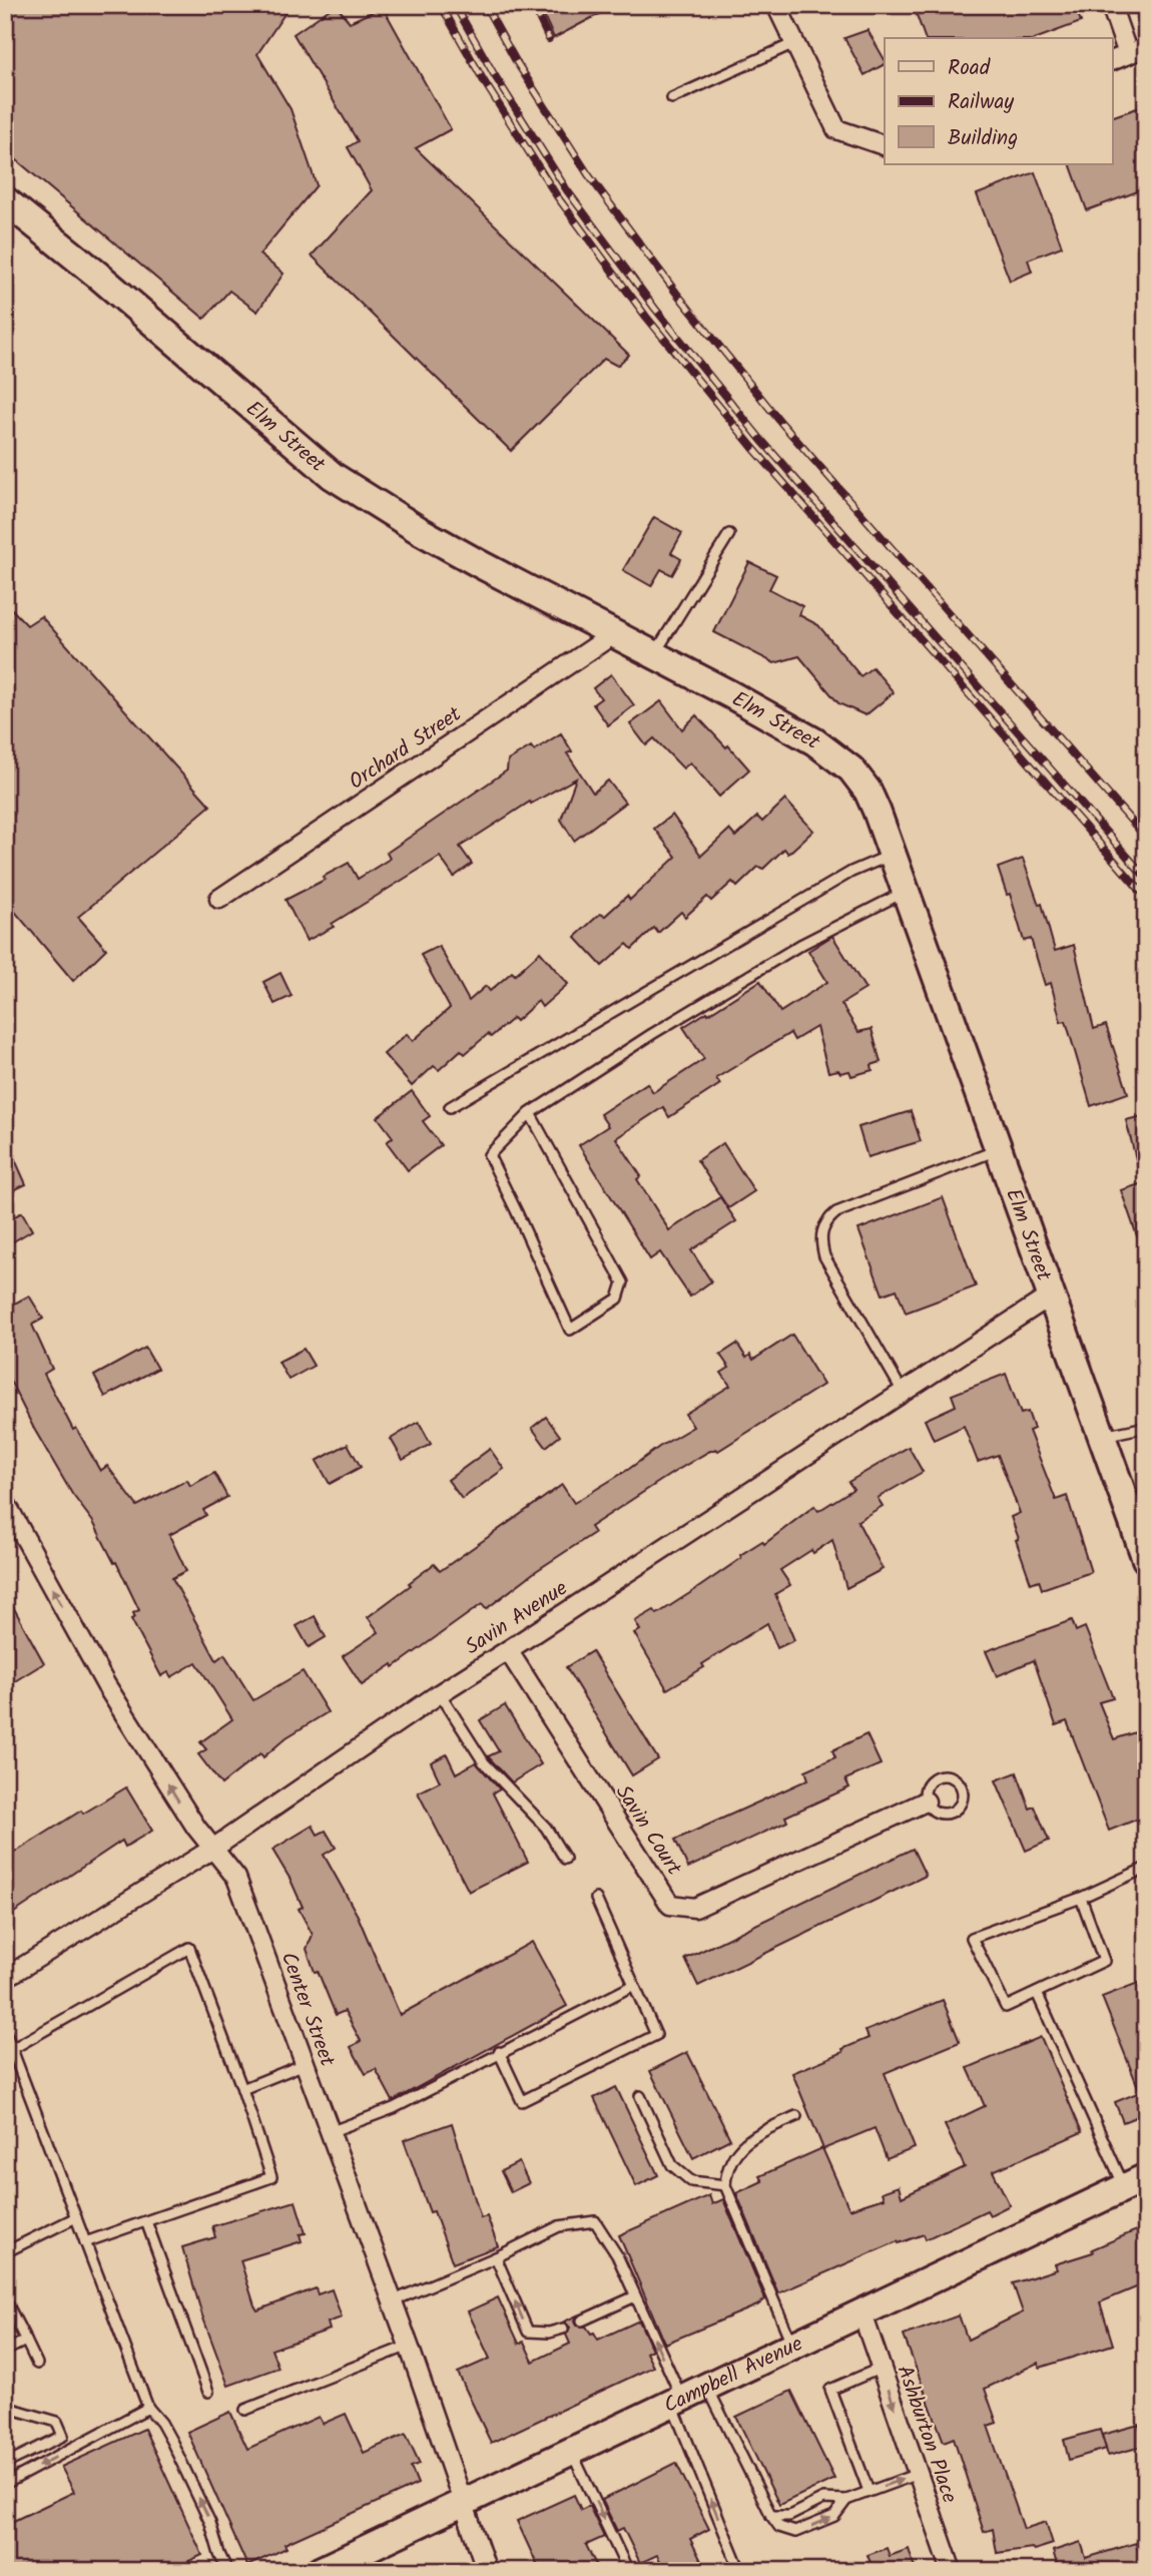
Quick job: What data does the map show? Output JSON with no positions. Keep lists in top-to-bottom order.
{
  "streets": {
    "main road": ["Elm Street", "Campbell Avenue"],
    "street": [
      "Orchard Street",
      "Savin Avenue",
      "Savin Court",
      "Center Street",
      "Ashburton Place"
    ]
  },
  "crossings": [
    ["Elm Street", "Orchard Street"],
    ["Elm Street", "Savin Avenue"],
    ["Savin Avenue", "Savin Court"],
    ["Savin Avenue", "Center Street"],
    ["Center Street", "Campbell Avenue"],
    ["Campbell Avenue", "Ashburton Place"]
  ],
  "one_way": ["Ashburton Place"],
  "legend": ["Road", "Railway", "Building"]
}
